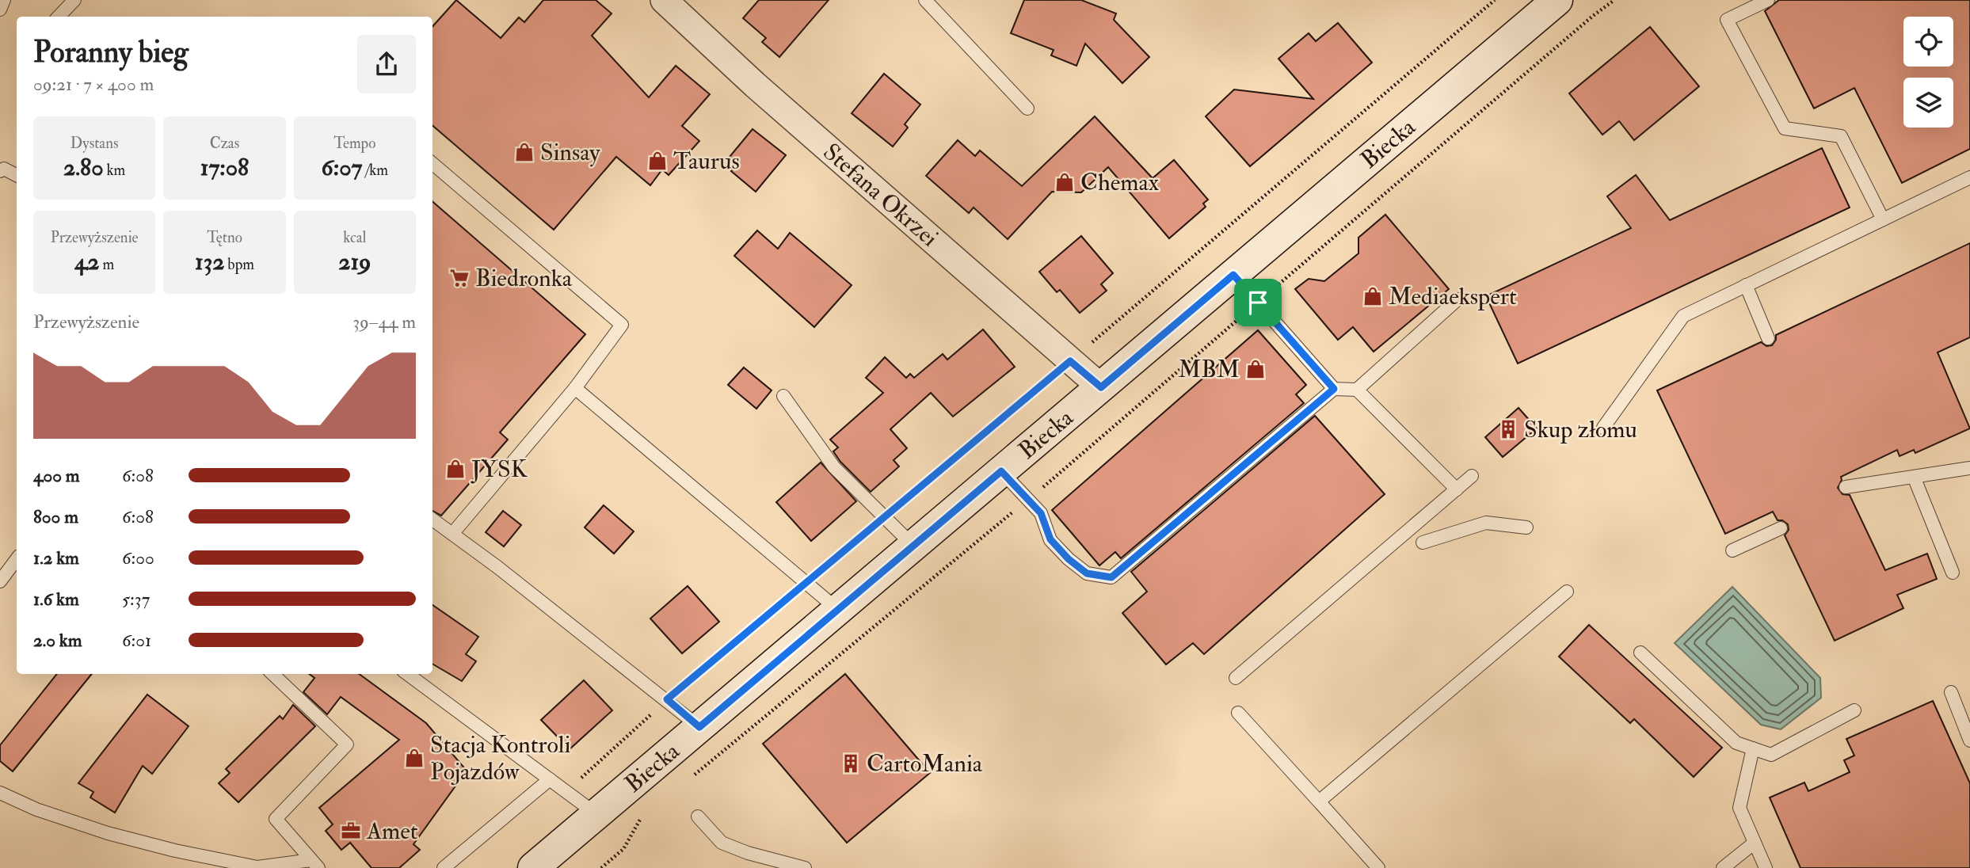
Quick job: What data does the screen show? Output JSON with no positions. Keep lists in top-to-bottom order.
{
  "streets": {
    "street": ["Biecka", "Stefana Okrzei"]
  },
  "crossings": [
    ["Biecka", "Stefana Okrzei"]
  ],
  "places": {
    "shop": [
      "Sinsay",
      "Taurus",
      "Chemax",
      "Mediaekspert",
      "MBM",
      "JYSK",
      "Stacja Kontroli Pojazdów"
    ],
    "supermarket": ["Biedronka"],
    "building": ["Skup złomu", "CartoMania"],
    "office": ["Amet"]
  },
  "page": {
    "heading": ["Poranny bieg", "09:21 · 7 × 400 m"],
    "stats": [
      ["Dystans", "2.80 km"],
      ["Czas", "17:08"],
      ["Tempo", "6:07 /km"],
      ["Przewyższenie", "42 m"],
      ["Tętno", "132 bpm"],
      ["kcal", "219"]
    ],
    "chart": ["Przewyższenie", "39–44 m"],
    "list": [
      {
        "name": "400 m",
        "note": "6:08"
      },
      {
        "name": "800 m",
        "note": "6:08"
      },
      {
        "name": "1.2 km",
        "note": "6:00"
      },
      {
        "name": "1.6 km",
        "note": "5:37"
      },
      {
        "name": "2.0 km",
        "note": "6:01"
      }
    ]
  }
}
